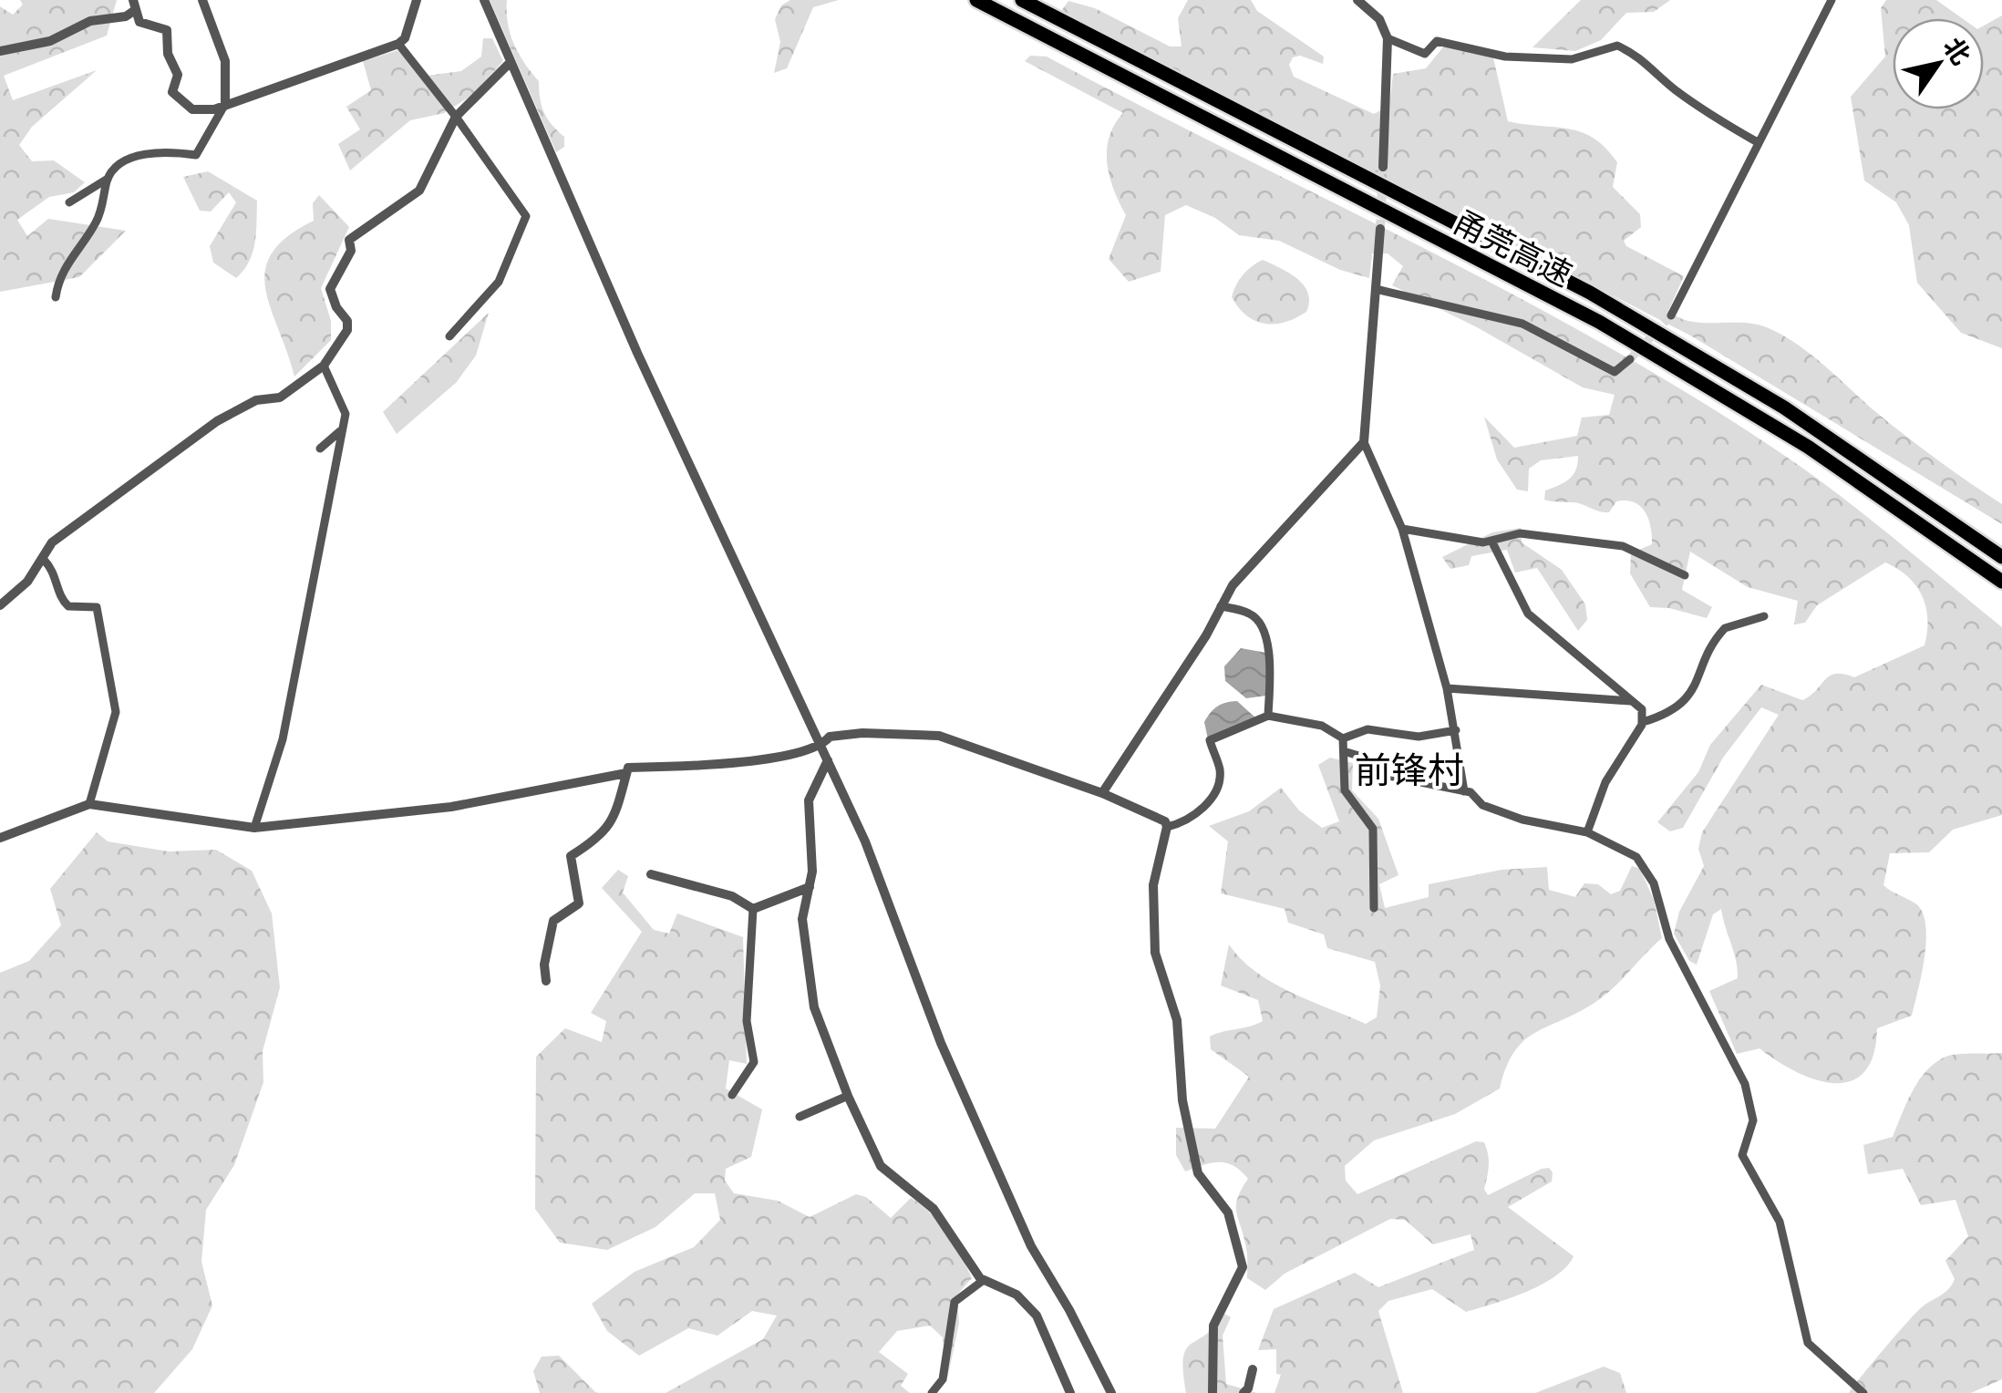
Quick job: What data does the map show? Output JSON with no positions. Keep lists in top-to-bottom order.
{
  "streets": {
    "highway": ["甬莞高速"]
  },
  "districts": ["前锋村"],
  "north": "top right"
}
